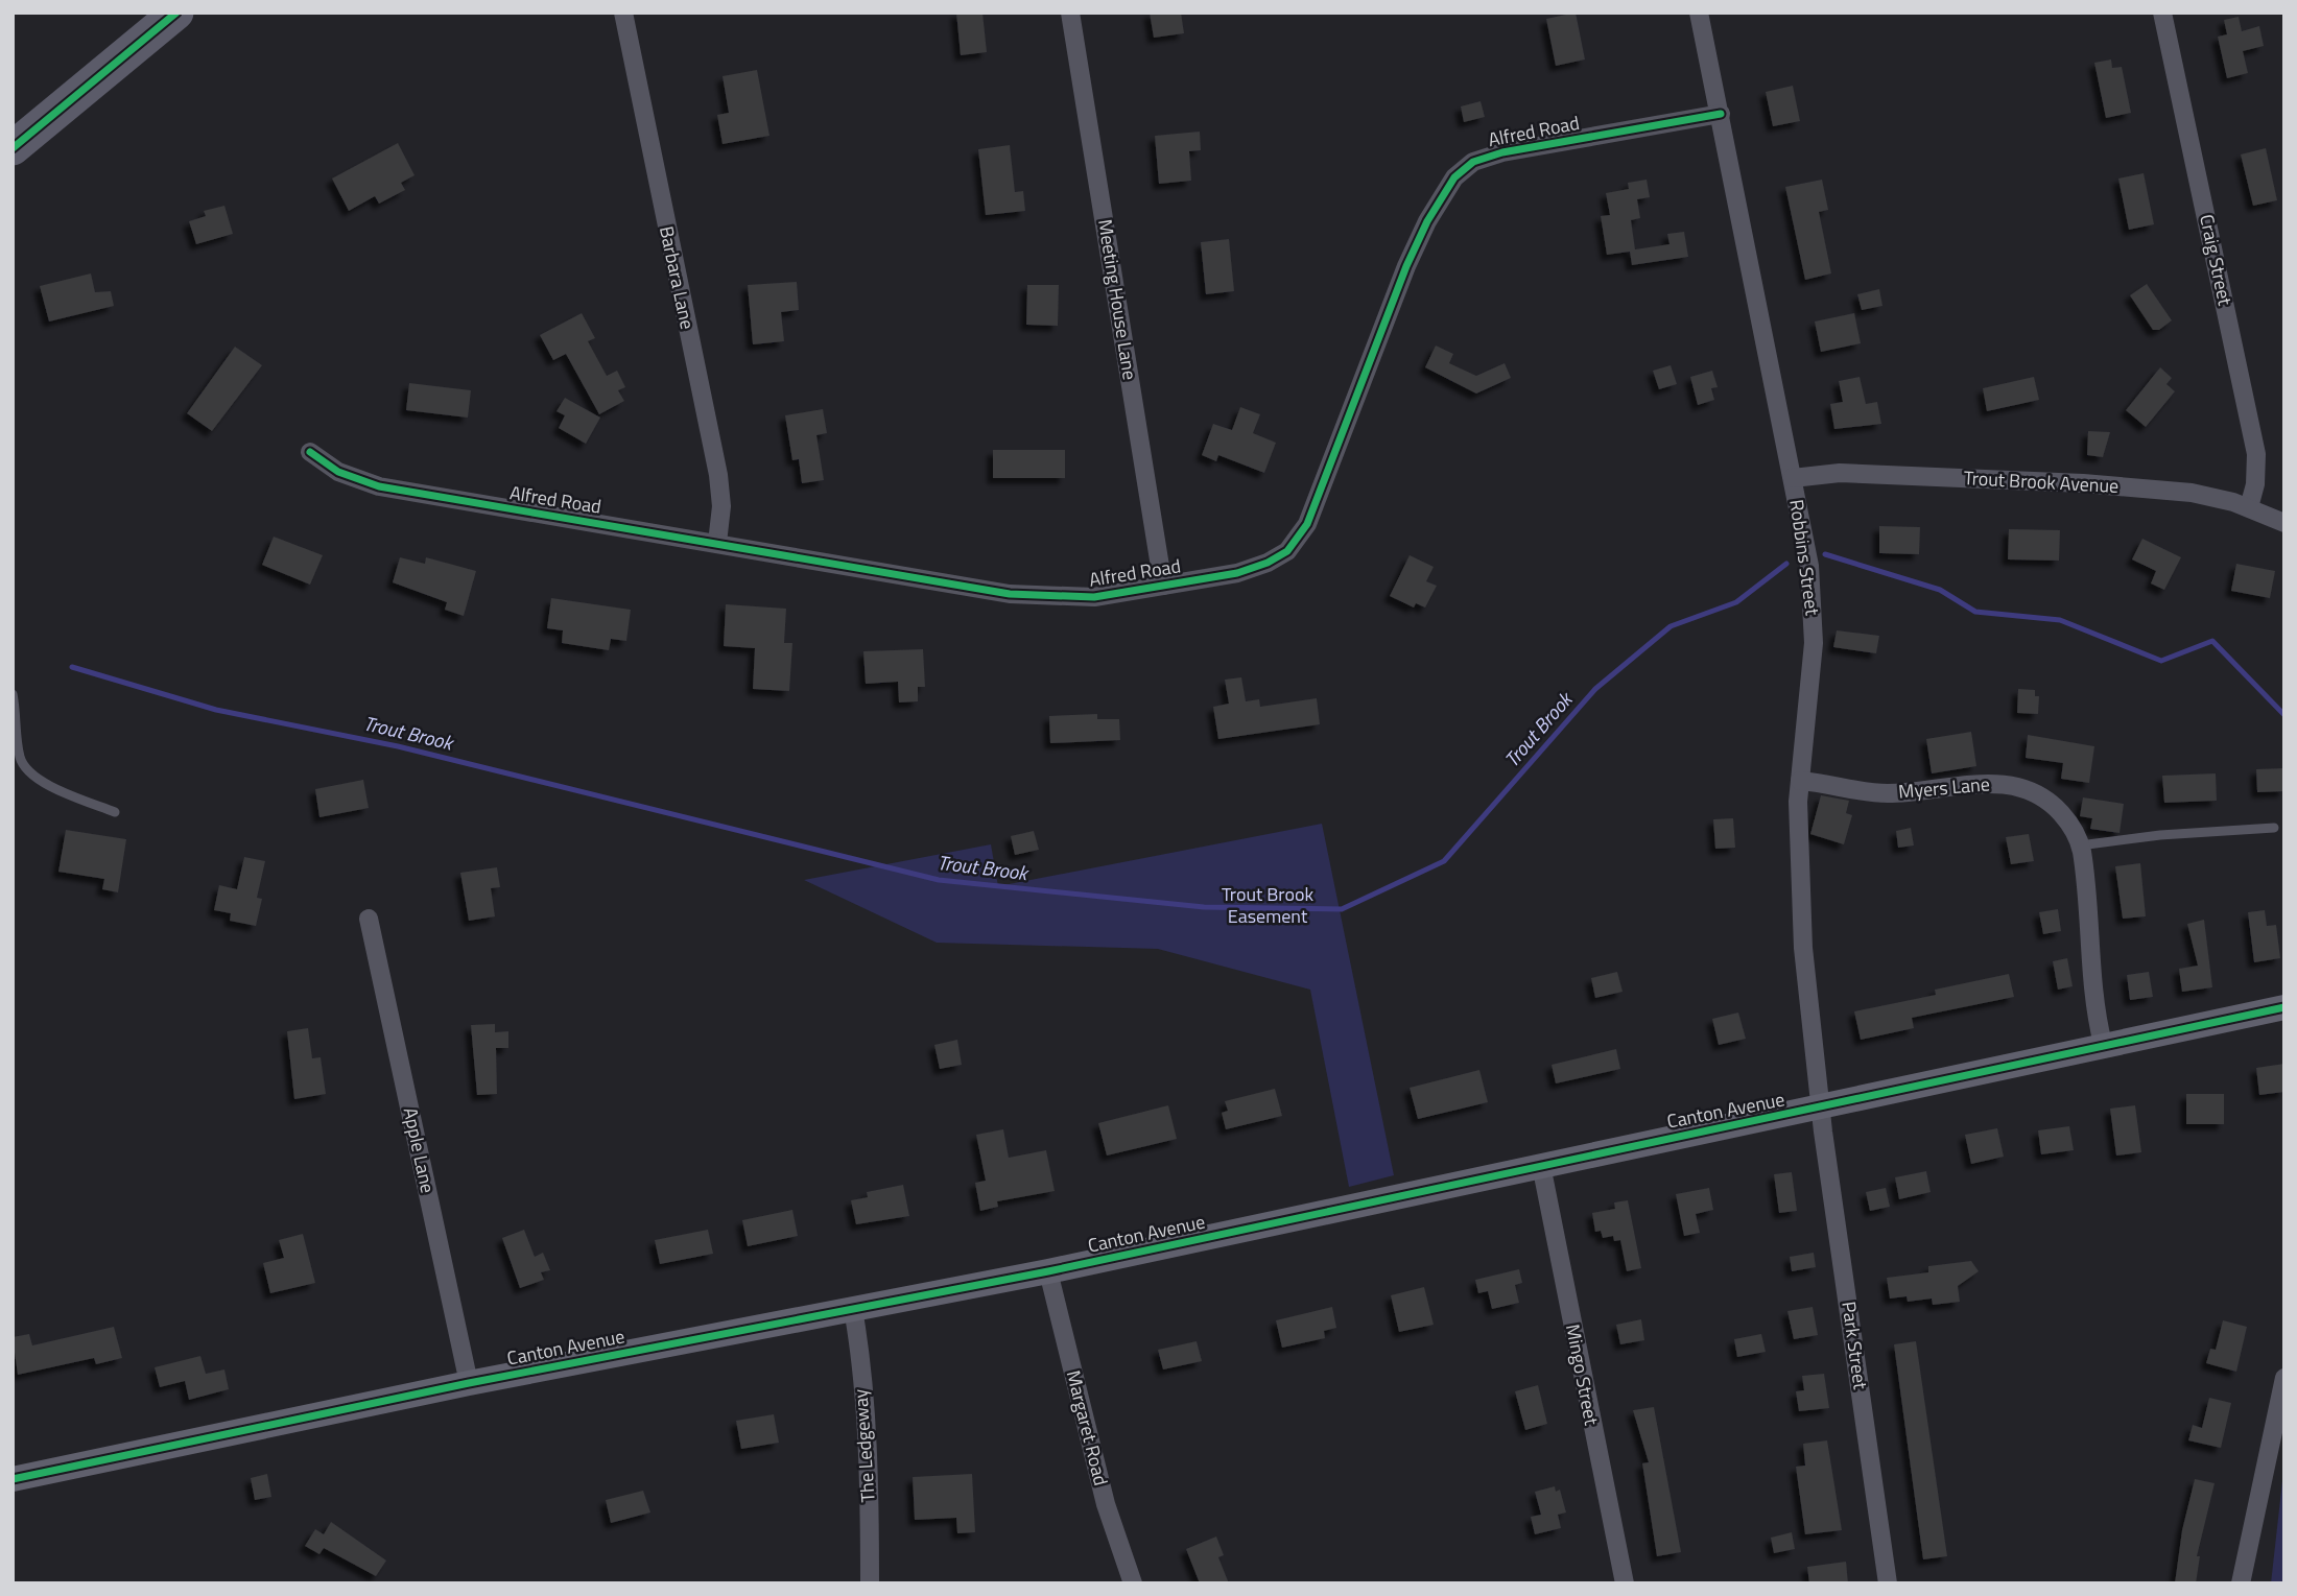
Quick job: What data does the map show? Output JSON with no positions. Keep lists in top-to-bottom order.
{
  "streets": {
    "main road": ["Canton Avenue"],
    "street": [
      "Alfred Road",
      "Craig Street",
      "Barbara Lane",
      "Meeting House Lane",
      "Trout Brook Avenue",
      "Robbins Street",
      "Myers Lane",
      "Apple Lane",
      "Park Street",
      "Mingo Street",
      "Margaret Road",
      "The Ledgeway"
    ]
  },
  "crossings": [
    ["Alfred Road", "Barbara Lane"],
    ["Alfred Road", "Meeting House Lane"],
    ["Alfred Road", "Robbins Street"],
    ["Craig Street", "Trout Brook Avenue"],
    ["Trout Brook Avenue", "Robbins Street"],
    ["Robbins Street", "Myers Lane"],
    ["Robbins Street", "Canton Avenue"],
    ["Robbins Street", "Park Street"],
    ["Myers Lane", "Canton Avenue"],
    ["Canton Avenue", "Apple Lane"],
    ["Canton Avenue", "Park Street"],
    ["Canton Avenue", "Mingo Street"],
    ["Canton Avenue", "Margaret Road"],
    ["Canton Avenue", "The Ledgeway"]
  ],
  "water": ["Trout Brook"],
  "parks": ["Trout Brook Easement"]
}
